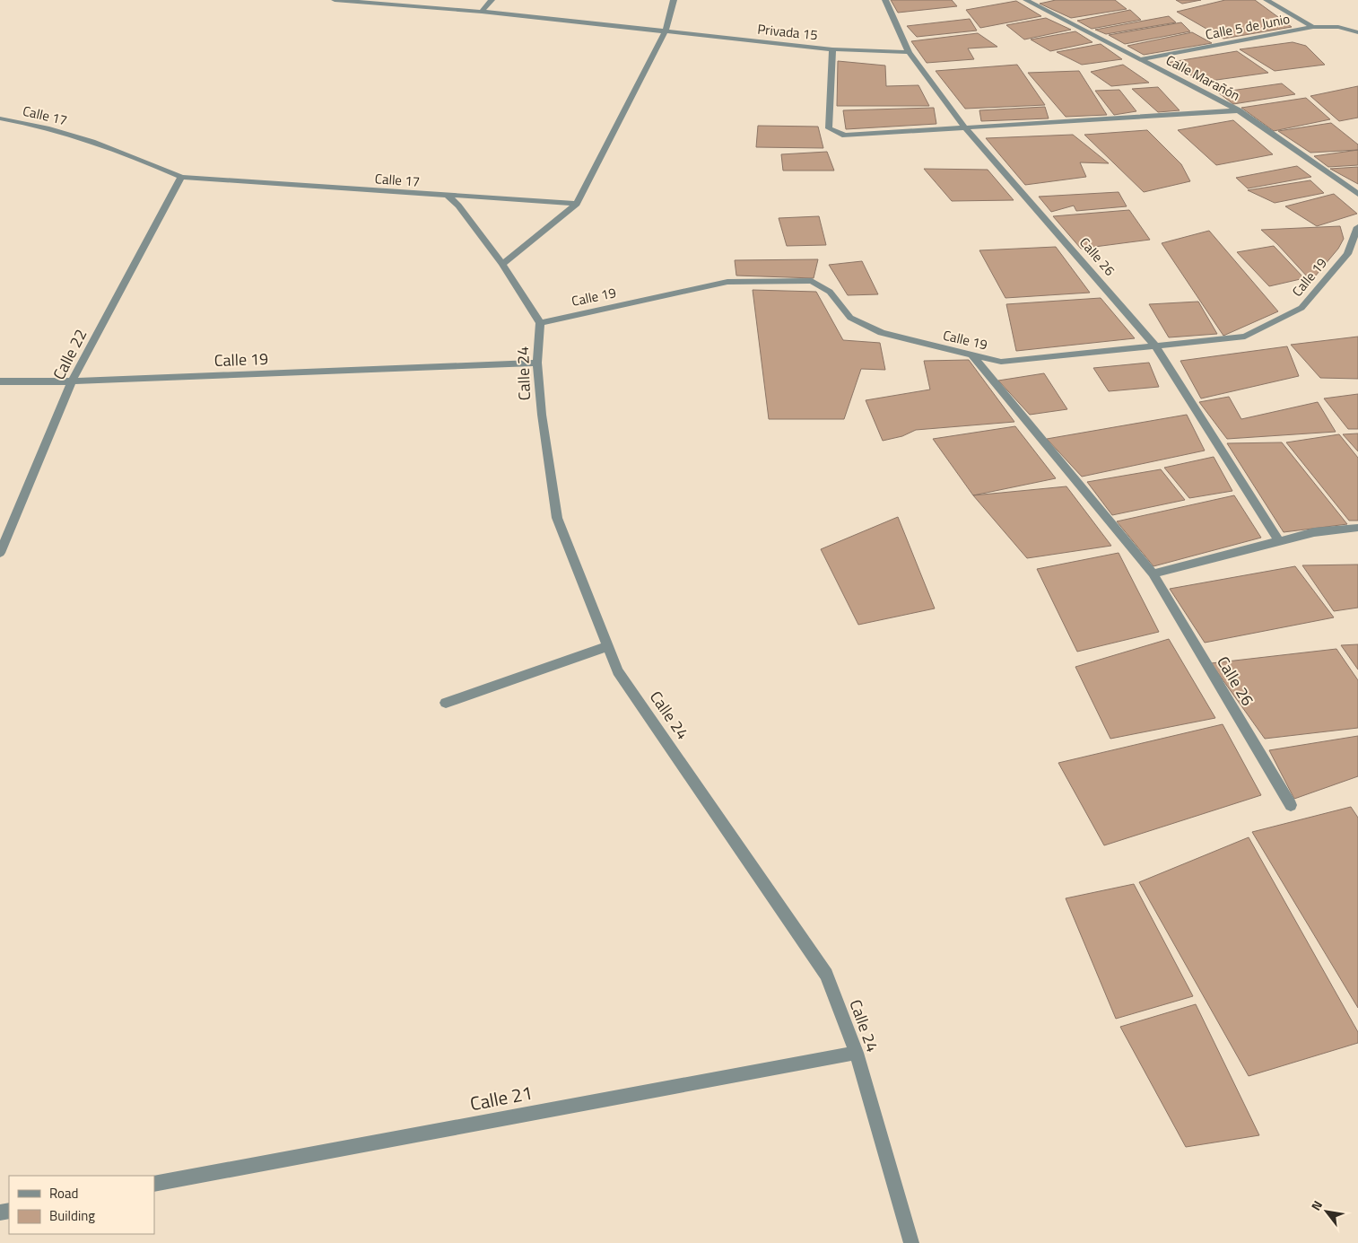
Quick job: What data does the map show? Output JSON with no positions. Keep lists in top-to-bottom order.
{
  "streets": {
    "street": [
      "Calle 5 de Junio",
      "Privada 15",
      "Calle Marañón",
      "Calle 17",
      "Calle 26",
      "Calle 19",
      "Calle 22",
      "Calle 24",
      "Calle 21"
    ]
  },
  "crossings": [
    ["Calle 5 de Junio", "Calle Marañón"],
    ["Privada 15", "Calle 26"],
    ["Calle 17", "Calle 22"],
    ["Calle 26", "Calle 19"],
    ["Calle 19", "Calle 22"],
    ["Calle 19", "Calle 24"],
    ["Calle 24", "Calle 21"]
  ],
  "legend": ["Road", "Building"],
  "north": "top left"
}
